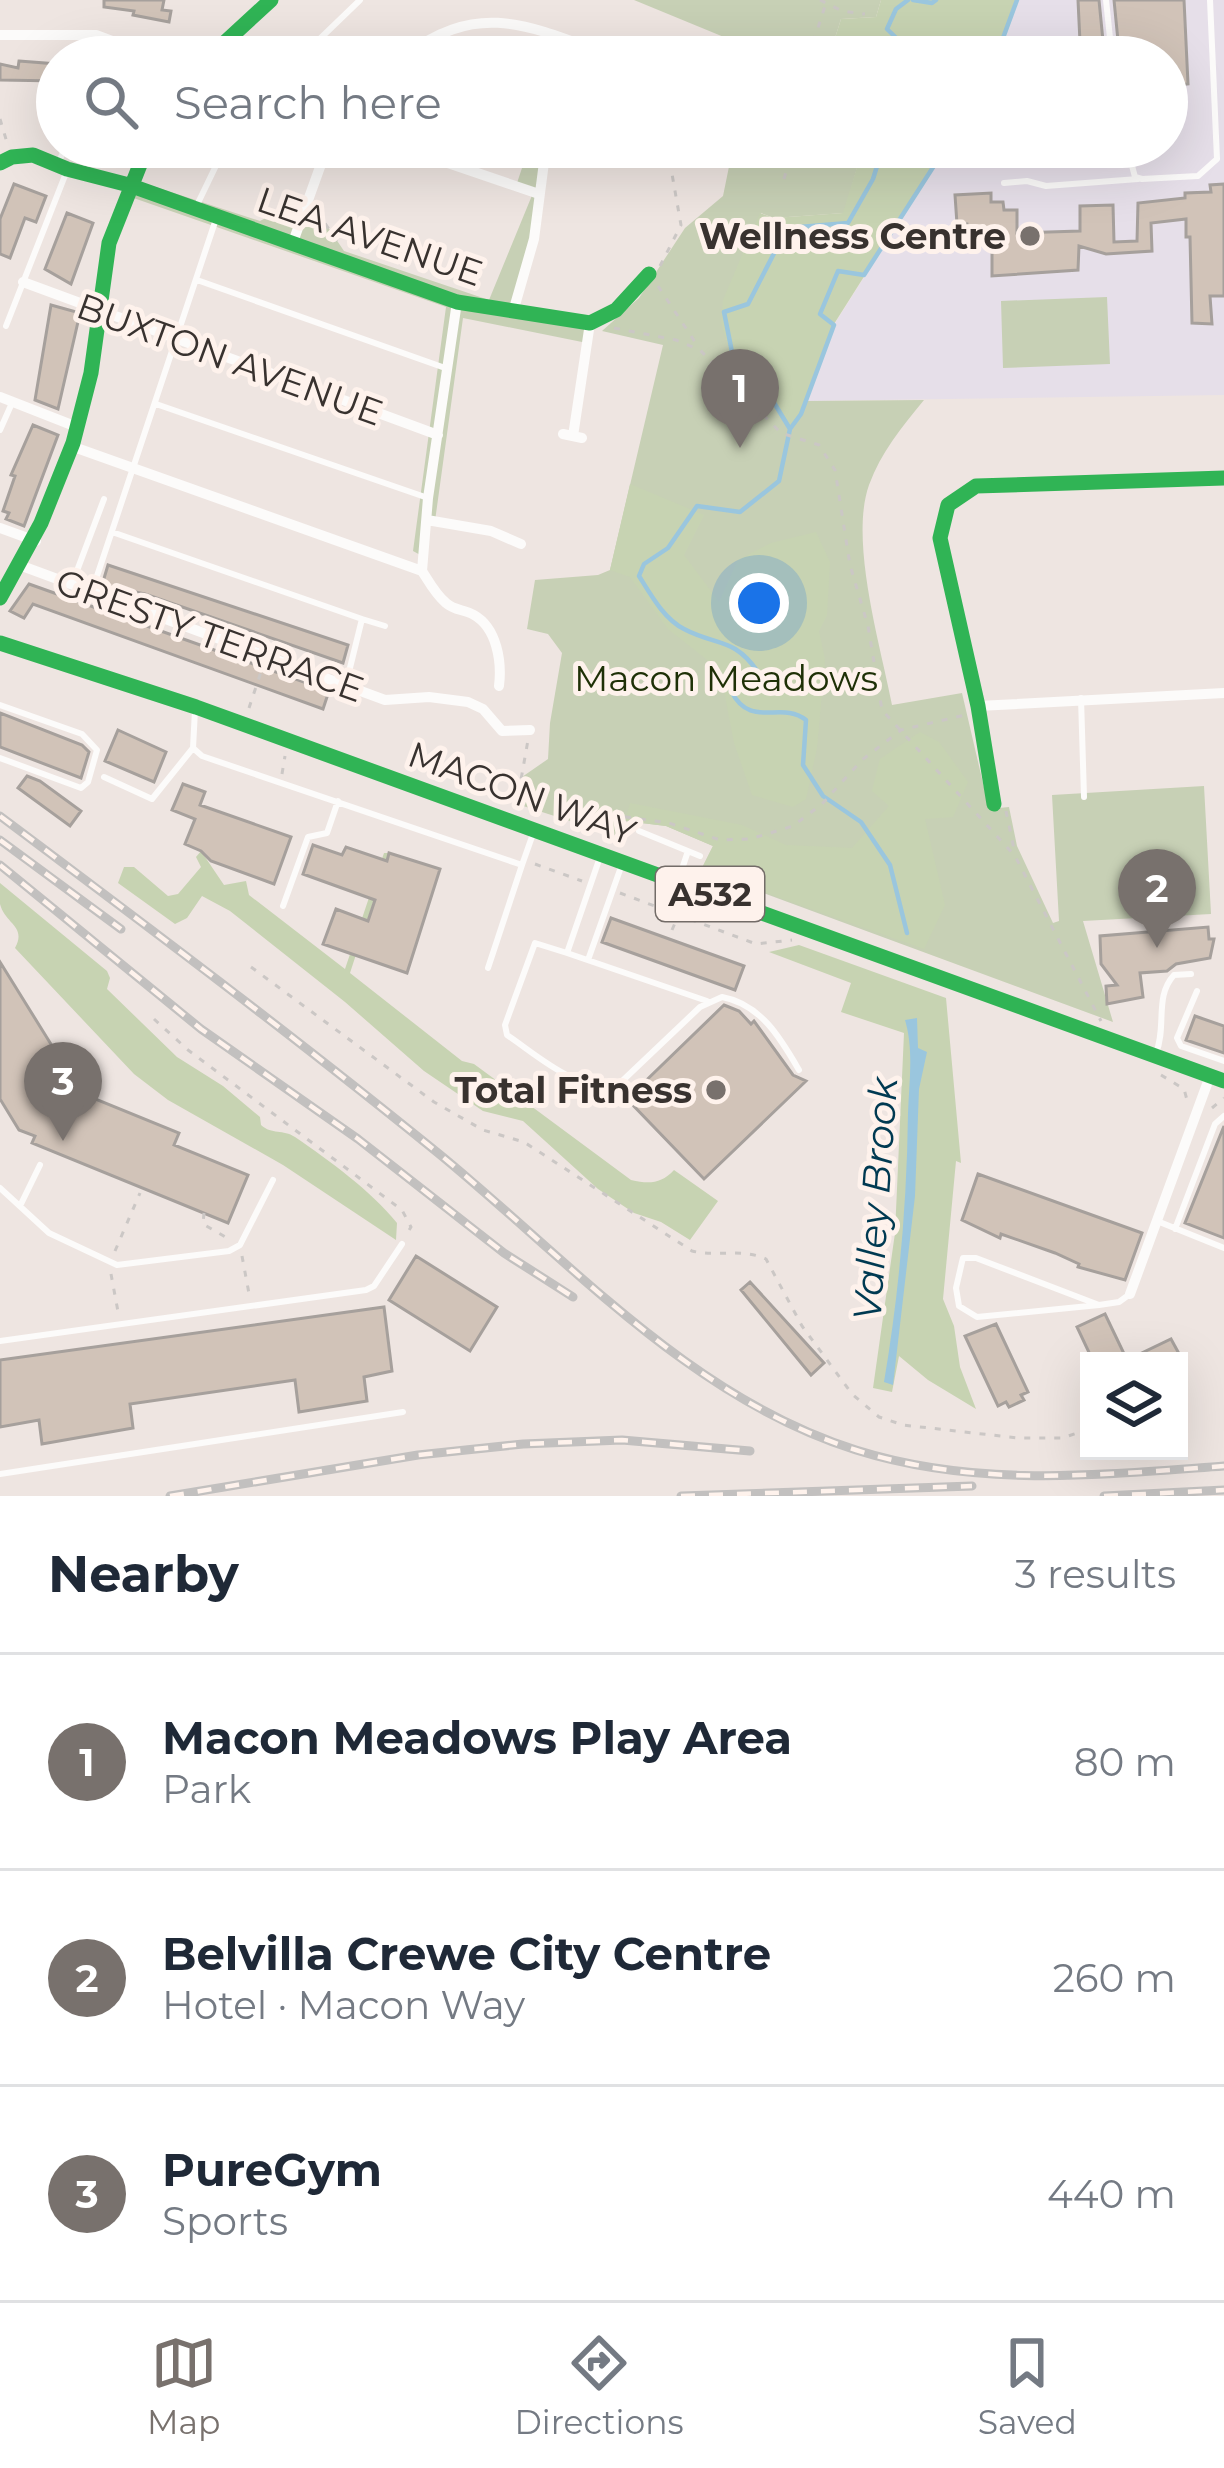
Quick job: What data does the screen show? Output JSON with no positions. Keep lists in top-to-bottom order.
{
  "streets": {
    "street": [
      "LEA AVENUE",
      "BUXTON AVENUE",
      "GRESTY TERRACE",
      "MACON WAY",
      "A532"
    ]
  },
  "water": ["Valley Brook"],
  "parks": ["Macon Meadows"],
  "places": ["Wellness Centre", "Total Fitness"],
  "page": {
    "search": "Search here",
    "pins": ["1", "2", "3"],
    "heading": ["Nearby", "3 results"],
    "list": [
      {
        "mark": "1",
        "name": "Macon Meadows Play Area",
        "note": "Park",
        "value": "80 m"
      },
      {
        "mark": "2",
        "name": "Belvilla Crewe City Centre",
        "note": "Hotel · Macon Way",
        "value": "260 m"
      },
      {
        "mark": "3",
        "name": "PureGym",
        "note": "Sports",
        "value": "440 m"
      }
    ],
    "nav": ["Map", "Directions", "Saved"]
  }
}
